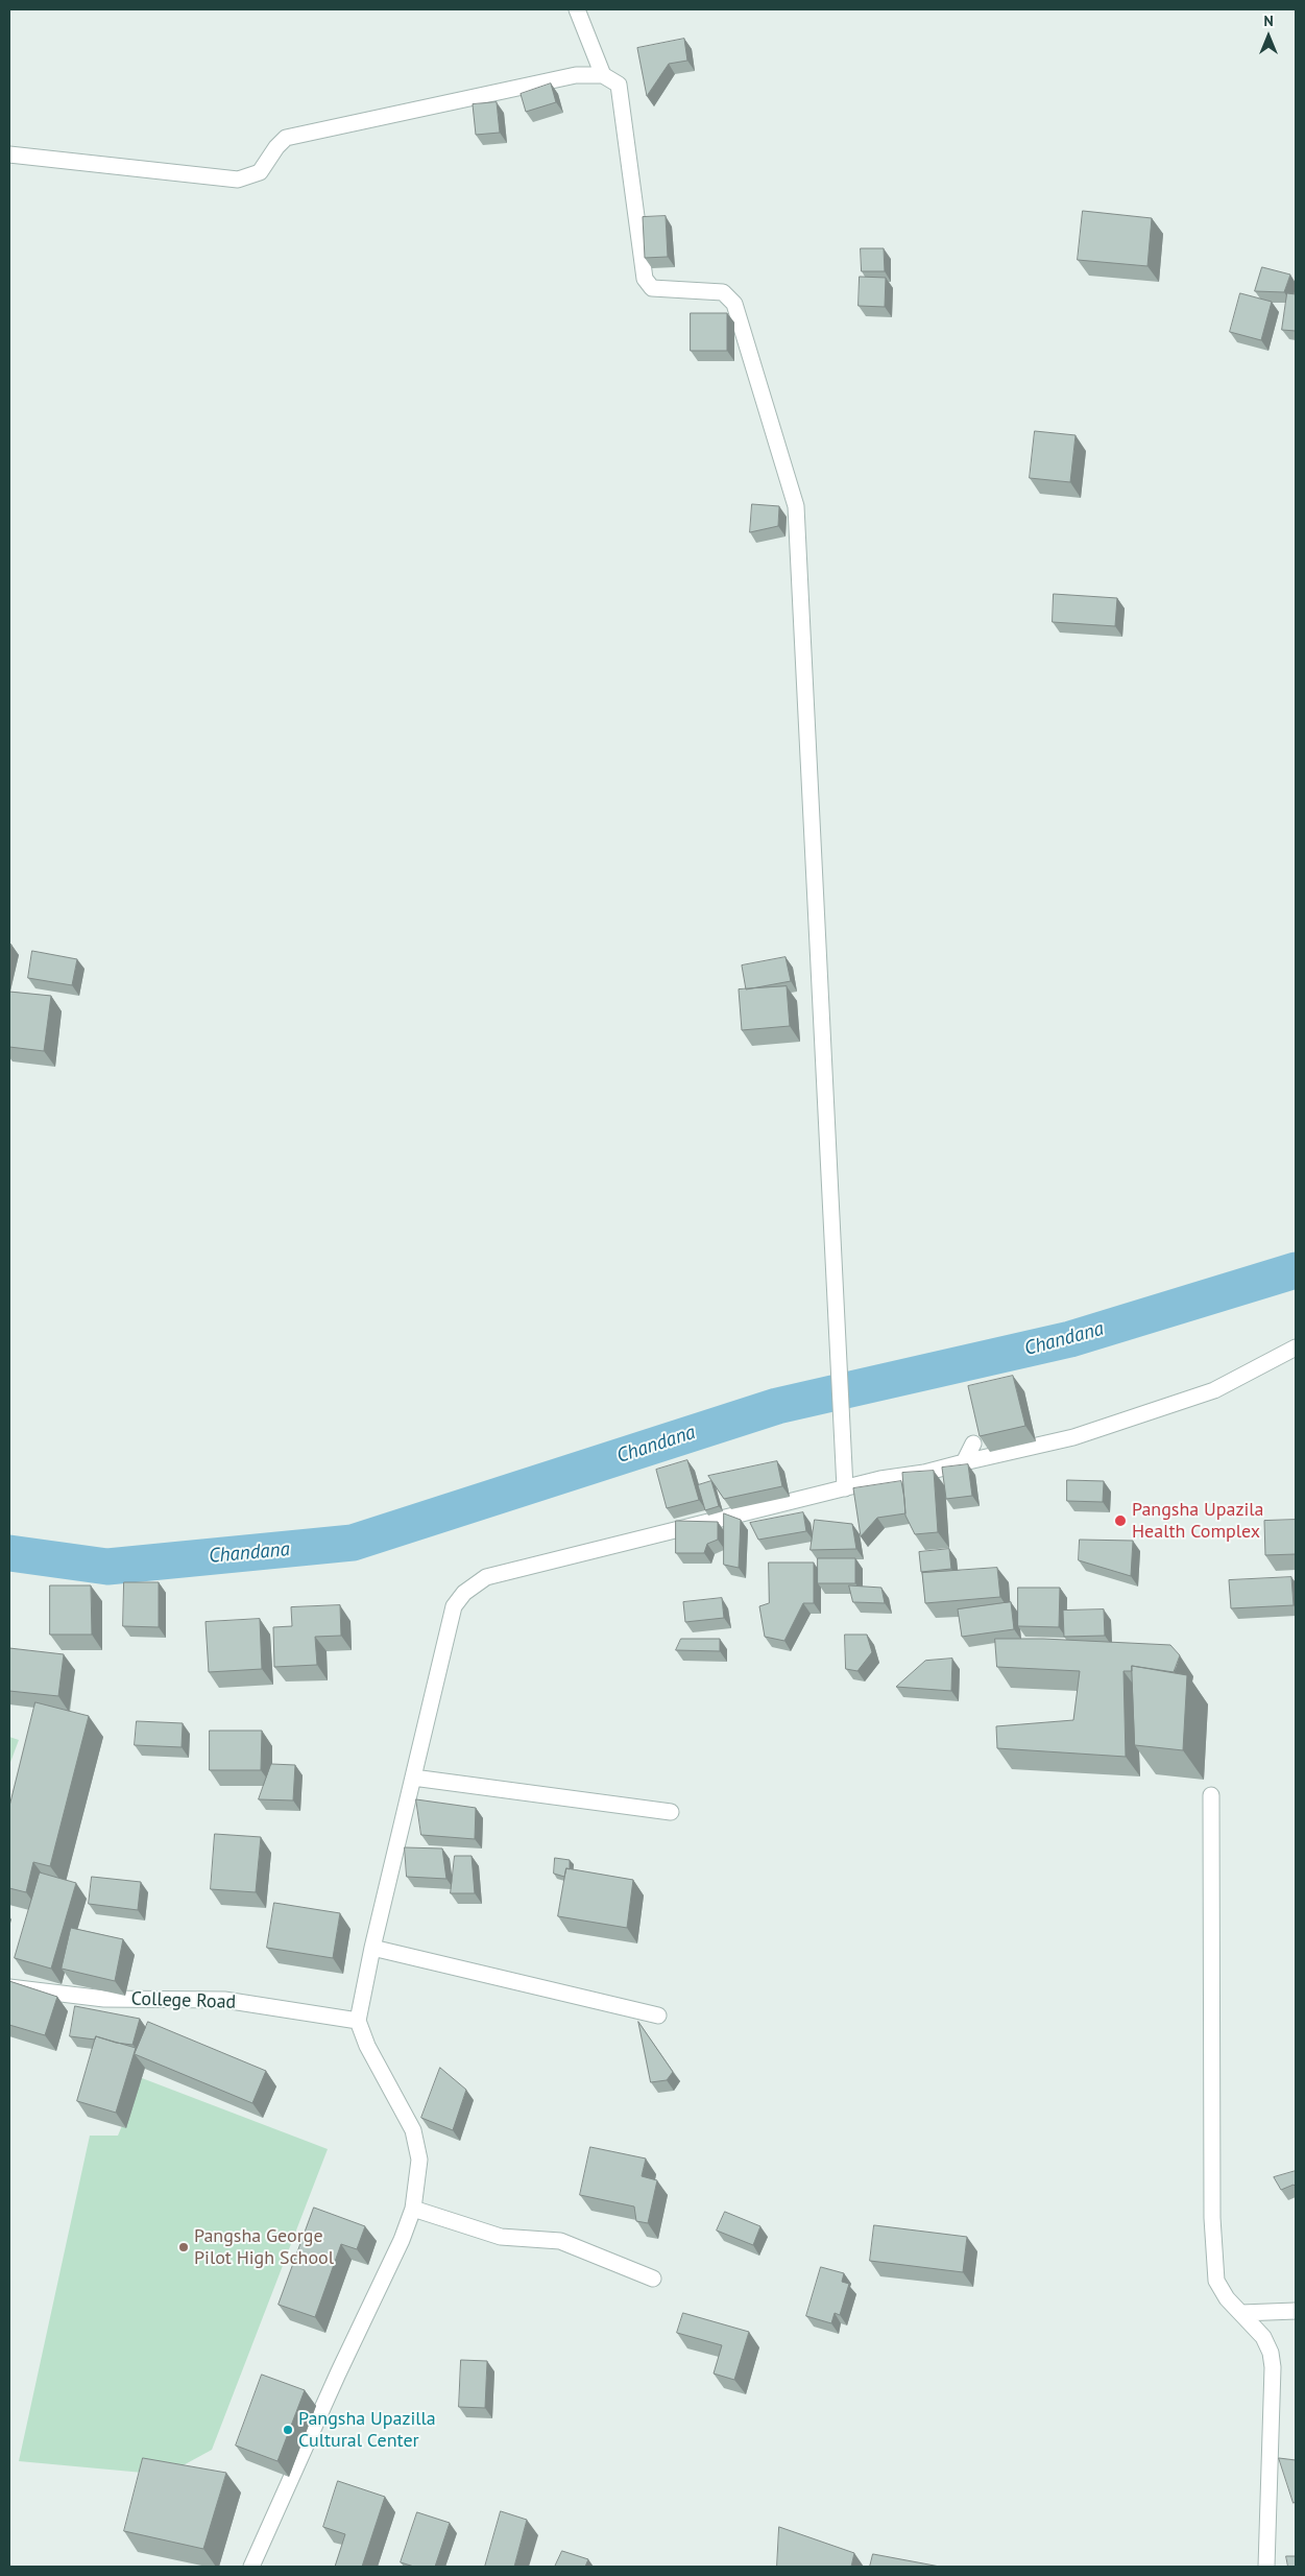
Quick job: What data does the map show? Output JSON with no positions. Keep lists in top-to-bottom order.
{
  "streets": {
    "street": ["College Road"]
  },
  "water": ["Chandana"],
  "places": ["Pangsha Upazila Health Complex", "Pangsha George Pilot High School", "Pangsha Upazilla Cultural Center"],
  "north": "top"
}
